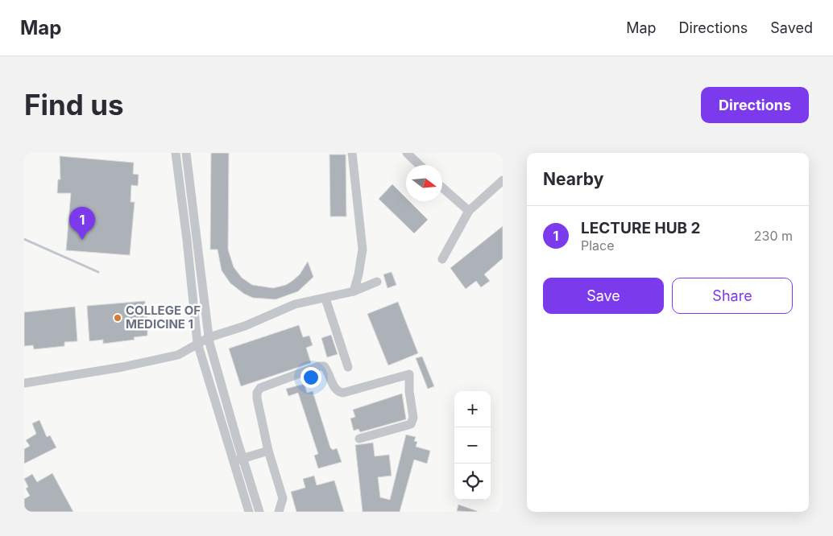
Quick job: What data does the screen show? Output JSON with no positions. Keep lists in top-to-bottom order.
{
  "places": ["COLLEGE OF MEDICINE 1"],
  "north": "right",
  "page": {
    "header": "Map",
    "nav": ["Map", "Directions", "Saved"],
    "buttons": [
      "Directions",
      ["Save", "Share"]
    ],
    "title": "Find us",
    "heading": "Nearby",
    "list": [
      {
        "mark": "1",
        "name": "LECTURE HUB 2",
        "note": "Place",
        "value": "230 m"
      }
    ],
    "pins": "1",
    "map_buttons": ["+", "−"]
  }
}
